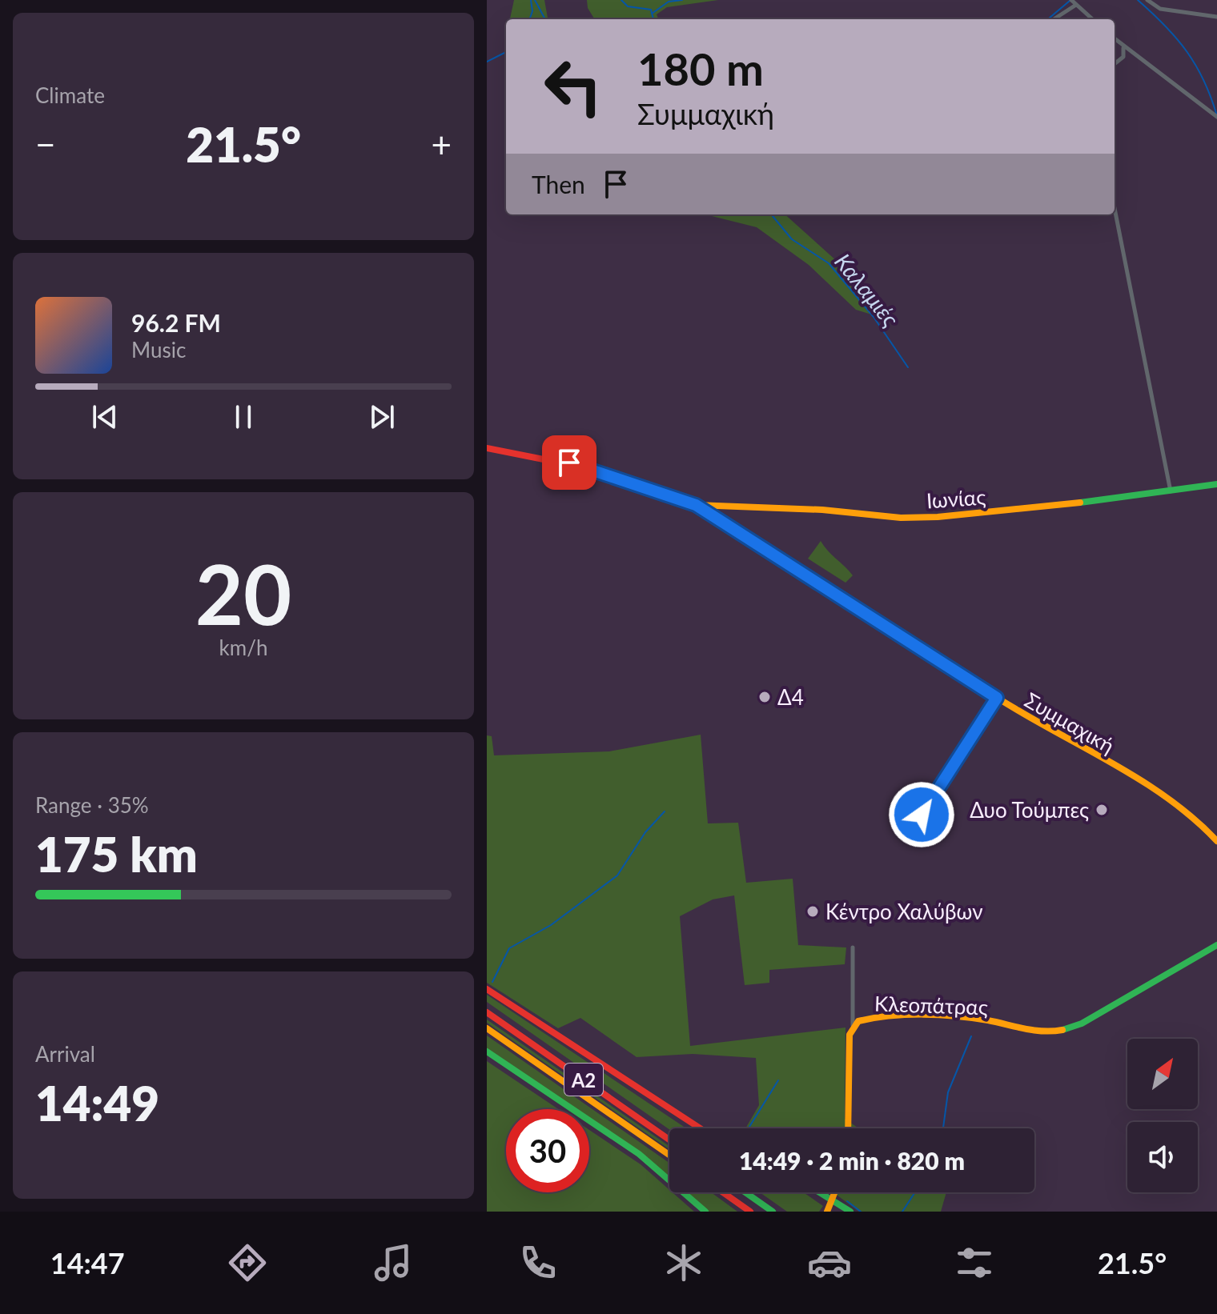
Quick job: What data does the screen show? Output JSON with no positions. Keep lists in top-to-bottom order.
{
  "streets": {
    "main road": [
      "Ιωνίας",
      "Συμμαχική",
      "Κλεοπάτρας",
      "Α2"
    ]
  },
  "crossings": [
    ["Ιωνίας", "Συμμαχική"]
  ],
  "water": ["Καλαμιές"],
  "places": ["Δ4", "Δυο Τούμπες", "Κέντρο Χαλύβων"],
  "north": "top right",
  "page": {
    "tile": [
      "Climate",
      ["20", "km/h"],
      ["Range · 35%", "175 km"],
      ["Arrival", "14:49"]
    ],
    "turn": ["180 m", "Συμμαχική"],
    "heat": ["−", "21.5°", "+"],
    "then": "Then",
    "song": ["96.2 FM", "Music"],
    "limit": "30",
    "trip": "14:49 · 2 min · 820 m",
    "tabs": ["14:47", "21.5°"]
  }
}
